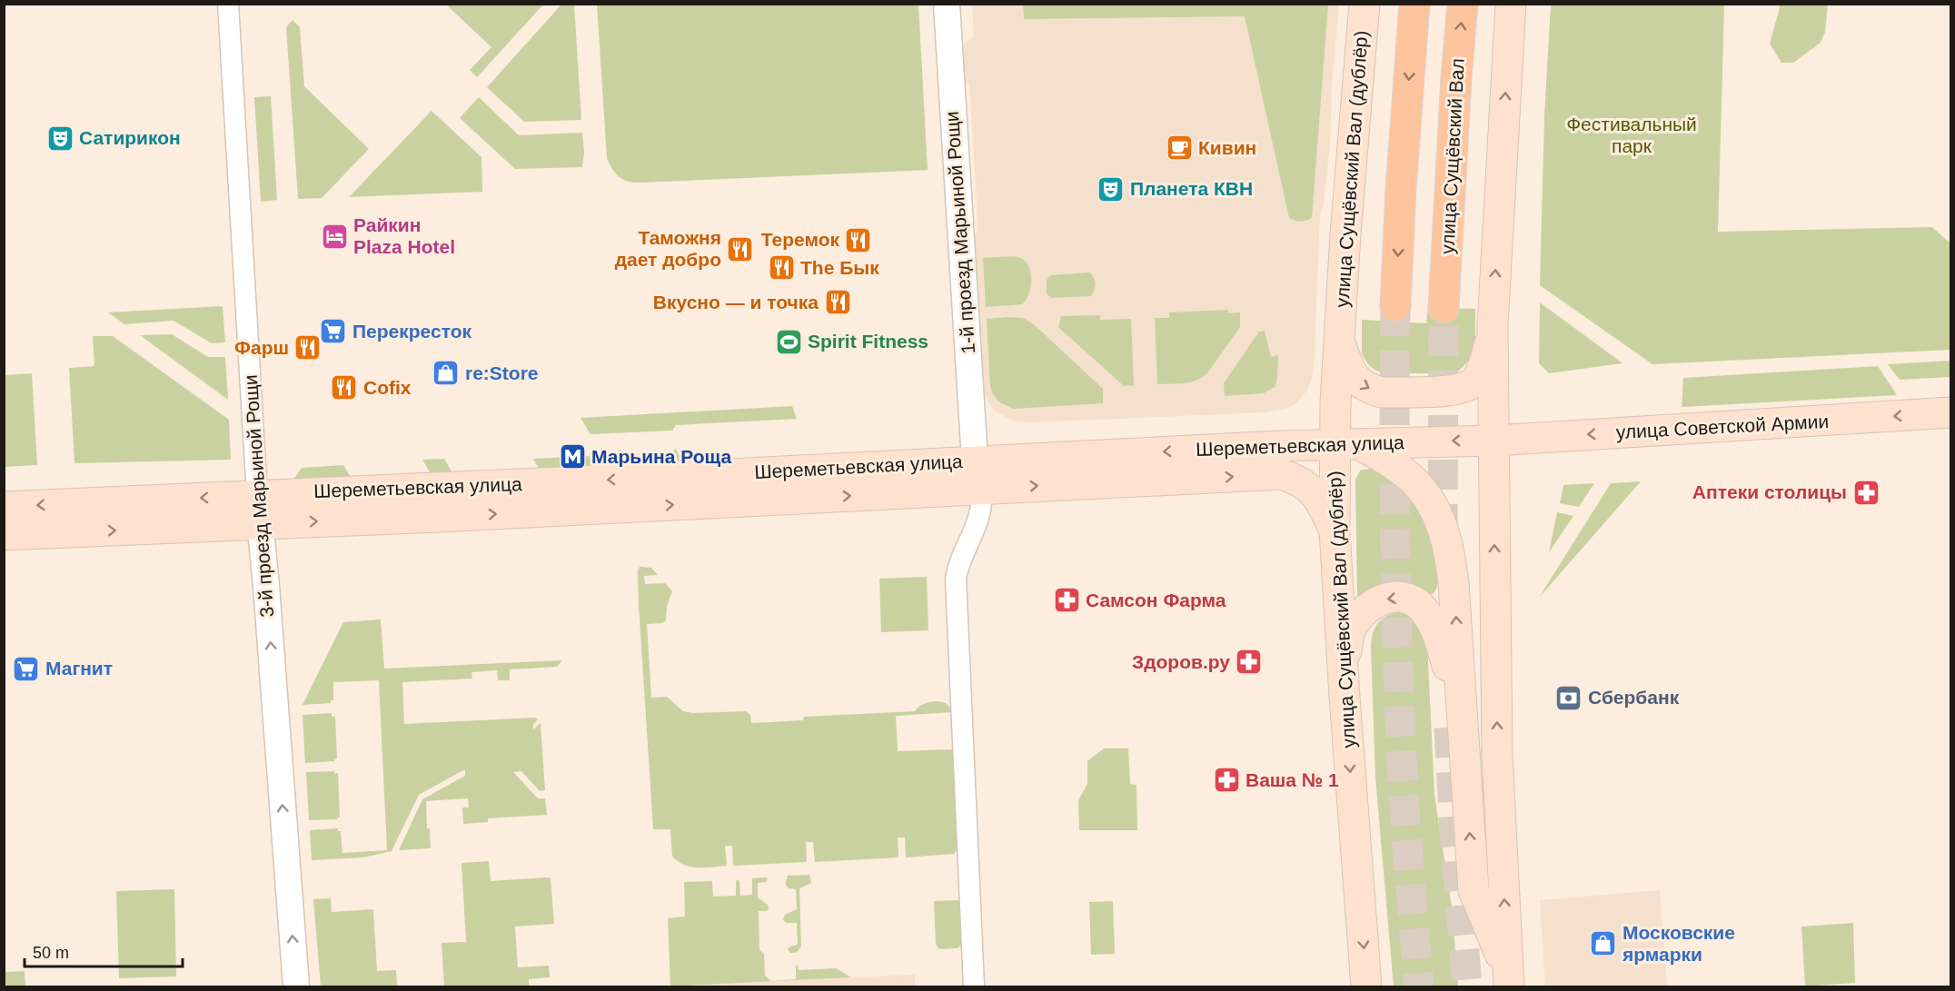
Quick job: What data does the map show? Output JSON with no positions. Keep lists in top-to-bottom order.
{
  "streets": {
    "main road": [
      "улица Сущёвский Вал",
      "улица Сущёвский Вал (дублёр)",
      "улица Советской Армии",
      "Шереметьевская улица"
    ],
    "street": ["1-й проезд Марьиной Рощи", "3-й проезд Марьиной Рощи"]
  },
  "crossings": [
    ["улица Сущёвский Вал (дублёр)", "Шереметьевская улица"],
    ["1-й проезд Марьиной Рощи", "Шереметьевская улица"],
    ["улица Советской Армии", "Шереметьевская улица"],
    ["Шереметьевская улица", "3-й проезд Марьиной Рощи"]
  ],
  "one_way": ["улица Советской Армии", "3-й проезд Марьиной Рощи"],
  "parks": ["Фестивальный парк"],
  "places": {
    "theatre": ["Сатирикон", "Планета КВН"],
    "cafe": ["Кивин"],
    "hotel": ["Райкин Plaza Hotel"],
    "restaurant": [
      "Теремок",
      "Таможня дает добро",
      "The Бык",
      "Вкусно — и точка",
      "Фарш",
      "Cofix"
    ],
    "supermarket": ["Перекресток", "Магнит"],
    "sports": ["Spirit Fitness"],
    "shop": ["re:Store", "Московские ярмарки"],
    "metro station": ["Марьина Роща"],
    "pharmacy": [
      "Аптеки столицы",
      "Самсон Фарма",
      "Здоров.ру",
      "Ваша № 1"
    ],
    "bank": ["Сбербанк"]
  },
  "scale_bar": "50 m"
}
